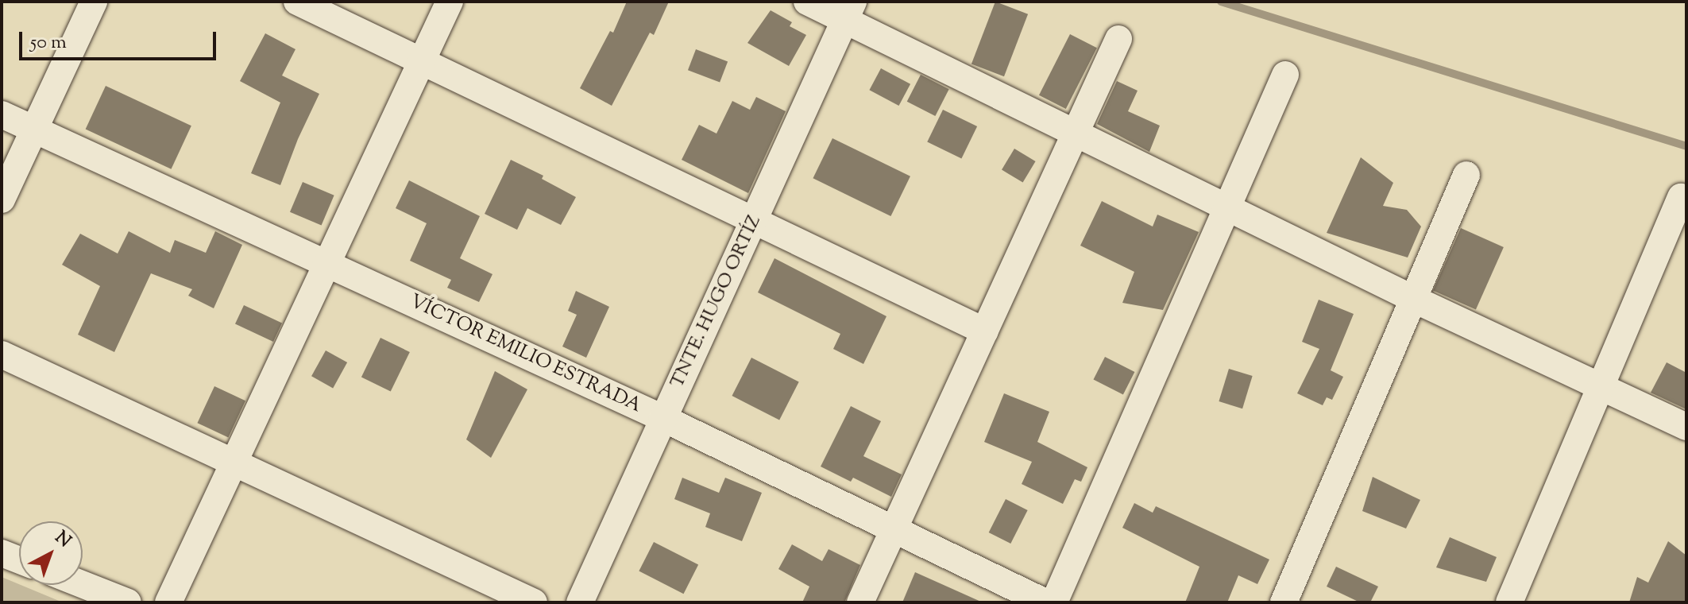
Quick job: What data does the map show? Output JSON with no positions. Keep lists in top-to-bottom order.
{
  "streets": {
    "street": ["TNTE. HUGO ORTÍZ", "VÍCTOR EMILIO ESTRADA"]
  },
  "crossings": [
    ["TNTE. HUGO ORTÍZ", "VÍCTOR EMILIO ESTRADA"]
  ],
  "scale_bar": "50 m",
  "north": "top right"
}
